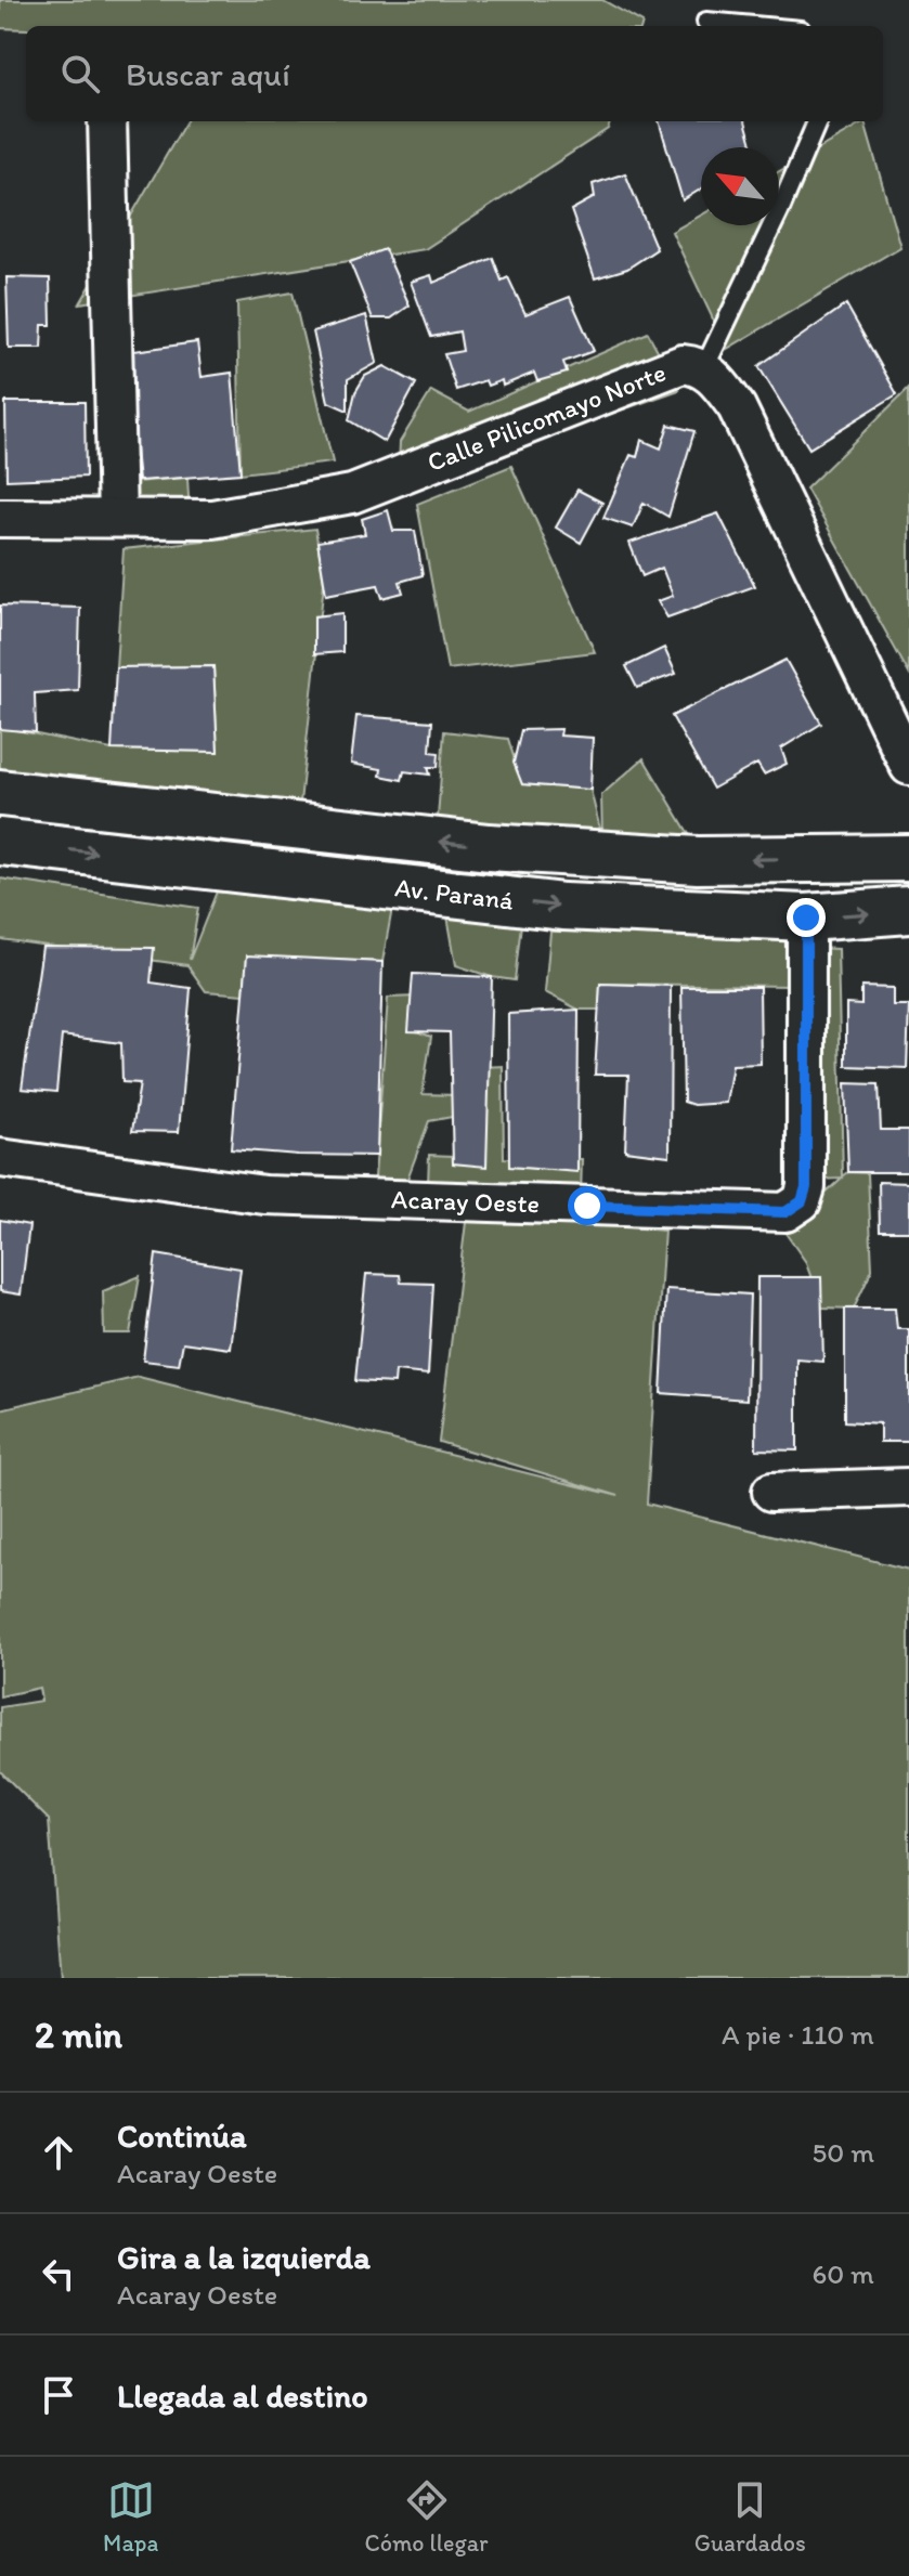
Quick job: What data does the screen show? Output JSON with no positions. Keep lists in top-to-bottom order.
{
  "streets": {
    "street": ["Calle Pilicomayo Norte", "Av. Paraná", "Acaray Oeste"]
  },
  "crossings": [
    ["Av. Paraná", "Acaray Oeste"]
  ],
  "north": "top left",
  "page": {
    "search": "Buscar aquí",
    "heading": ["2 min", "A pie · 110 m"],
    "list": [
      ["Continúa", "Acaray Oeste", "50 m"],
      ["Gira a la izquierda", "Acaray Oeste", "60 m"],
      "Llegada al destino"
    ],
    "nav": ["Mapa", "Cómo llegar", "Guardados"]
  }
}
